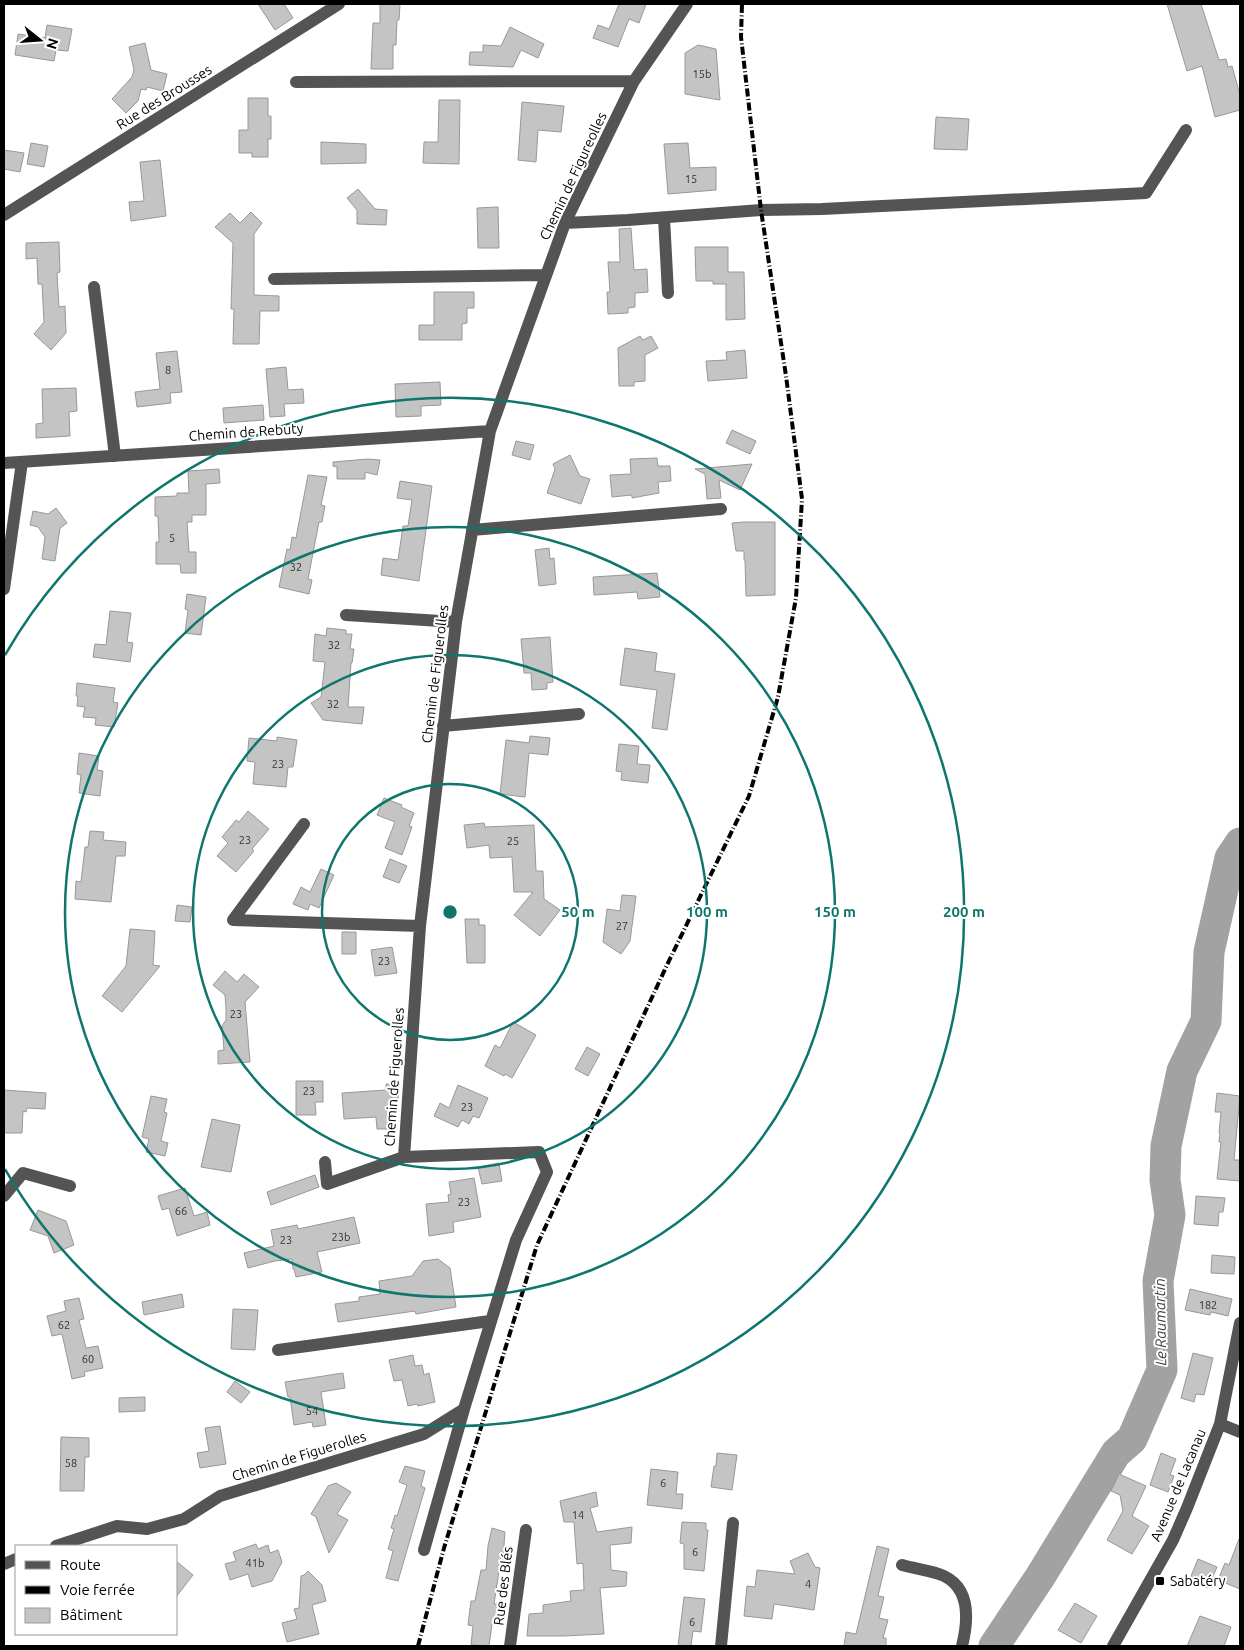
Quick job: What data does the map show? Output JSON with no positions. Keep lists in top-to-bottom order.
{
  "streets": {
    "street": [
      "Rue des Brousses",
      "Chemin de Figureolles",
      "Chemin de Rebuty",
      "Chemin de Figuerolles",
      "Avenue de Lacanau",
      "Rue des Blés"
    ]
  },
  "crossings": [
    ["Chemin de Figureolles", "Chemin de Rebuty"],
    ["Chemin de Figureolles", "Chemin de Figuerolles"],
    ["Chemin de Rebuty", "Chemin de Figuerolles"]
  ],
  "water": ["Le Raumartin"],
  "places": {
    "transit": ["Sabatéry"]
  },
  "house_numbers": [
    "15b",
    "15",
    "8",
    "5",
    "32",
    "32",
    "32",
    "23",
    "23",
    "25",
    "27",
    "23",
    "23",
    "23",
    "23",
    "23",
    "66",
    "23b",
    "23",
    "182",
    "62",
    "60",
    "54",
    "58",
    "6",
    "14",
    "6",
    "41b",
    "4",
    "6"
  ],
  "legend": ["Route", "Voie ferrée", "Bâtiment"],
  "north": "right",
  "rings": [
    "50 m",
    "100 m",
    "150 m",
    "200 m"
  ]
}
